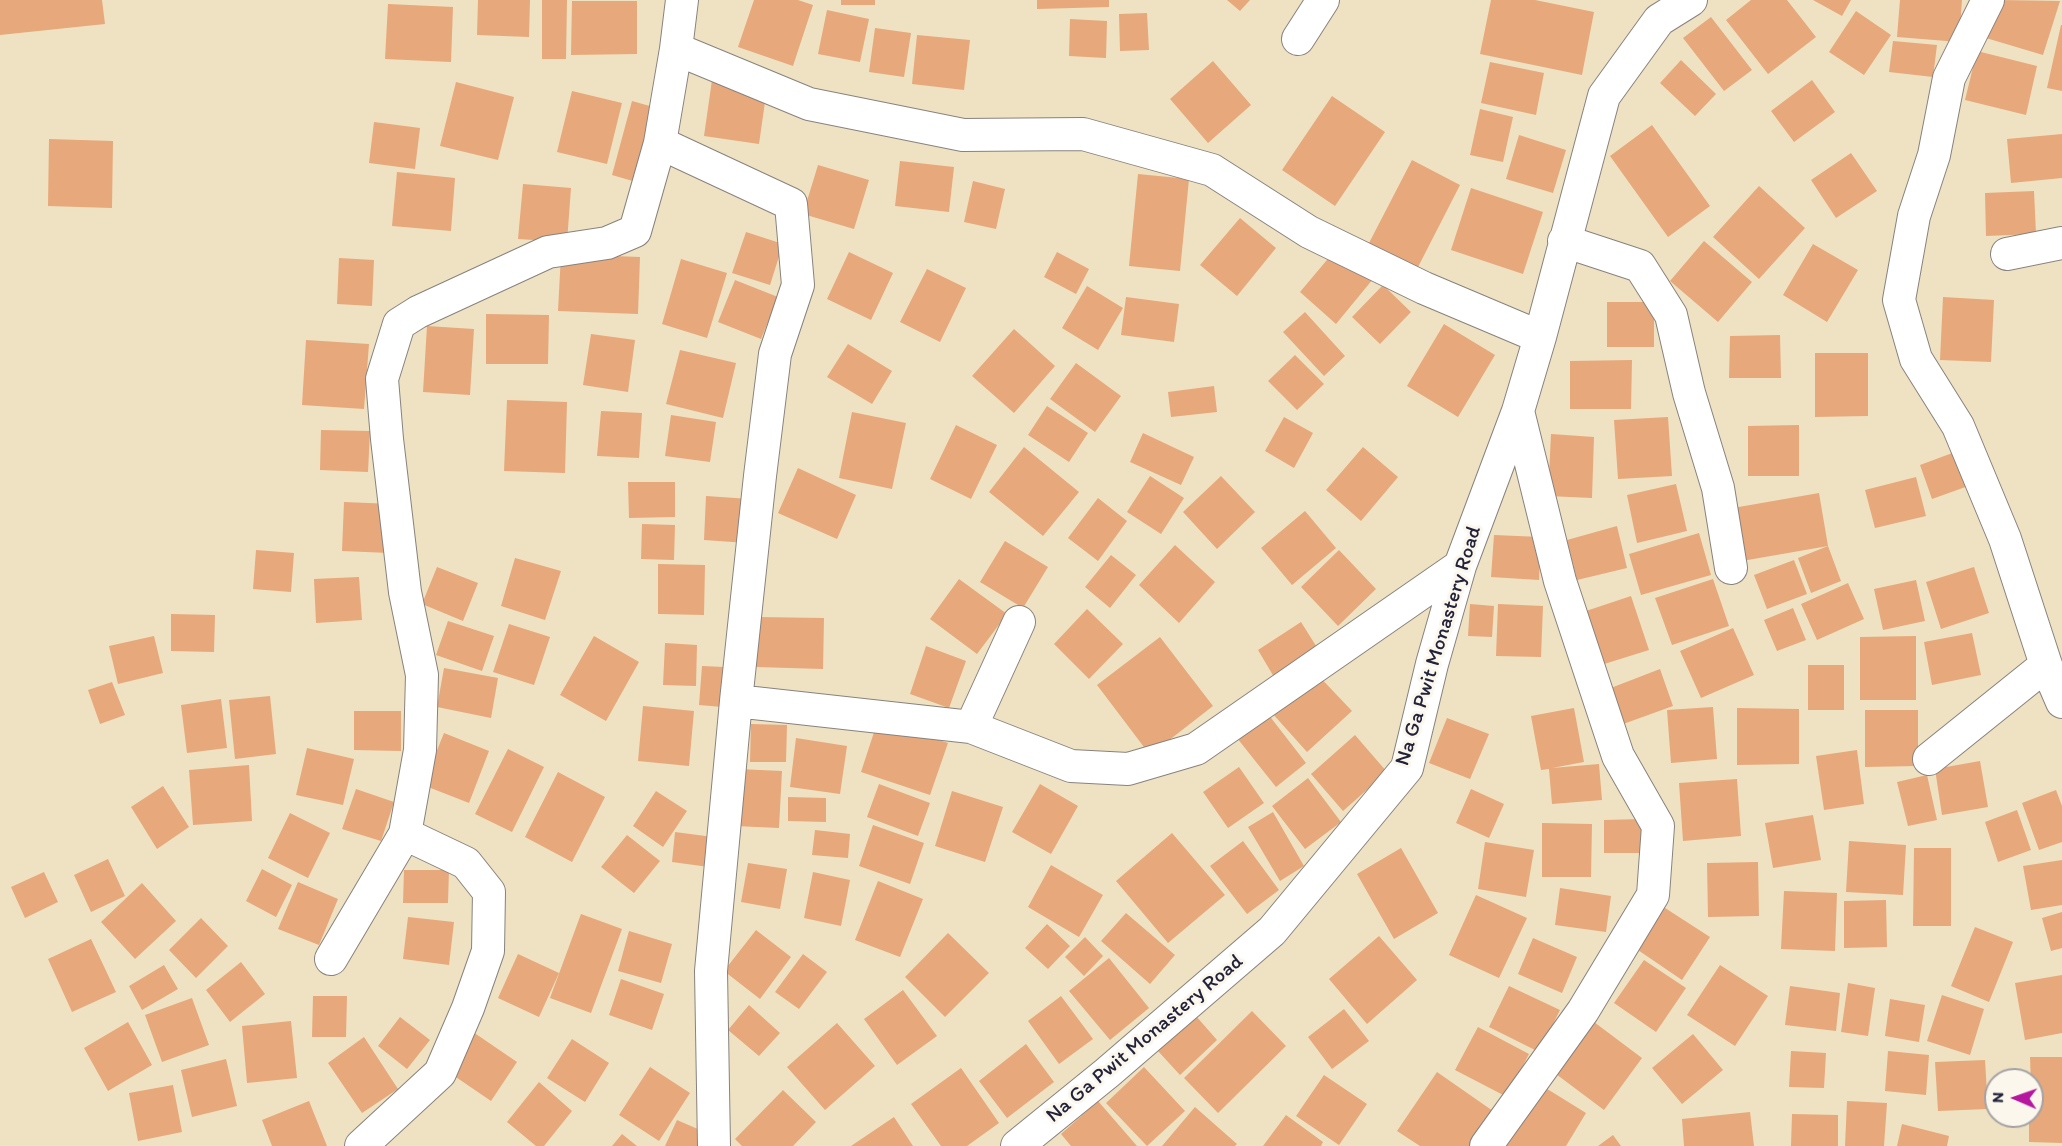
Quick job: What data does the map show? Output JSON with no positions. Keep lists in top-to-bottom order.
{
  "streets": {
    "street": ["Na Ga Pwit Monastery Road"]
  },
  "north": "left"
}
